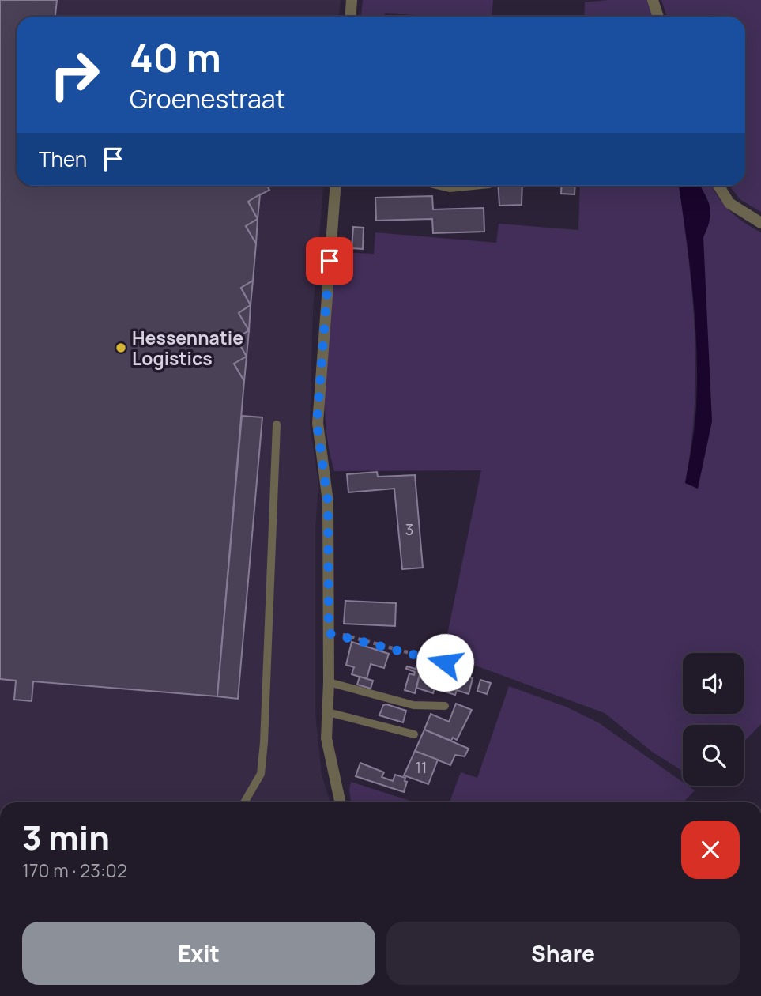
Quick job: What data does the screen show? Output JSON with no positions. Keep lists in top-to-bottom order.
{
  "places": ["Hessennatie Logistics"],
  "house_numbers": ["3", "11"],
  "page": {
    "turn": ["40 m", "Groenestraat"],
    "then": "Then",
    "heading": ["3 min", "170 m · 23:02"],
    "buttons": ["Exit", "Share"]
  }
}
